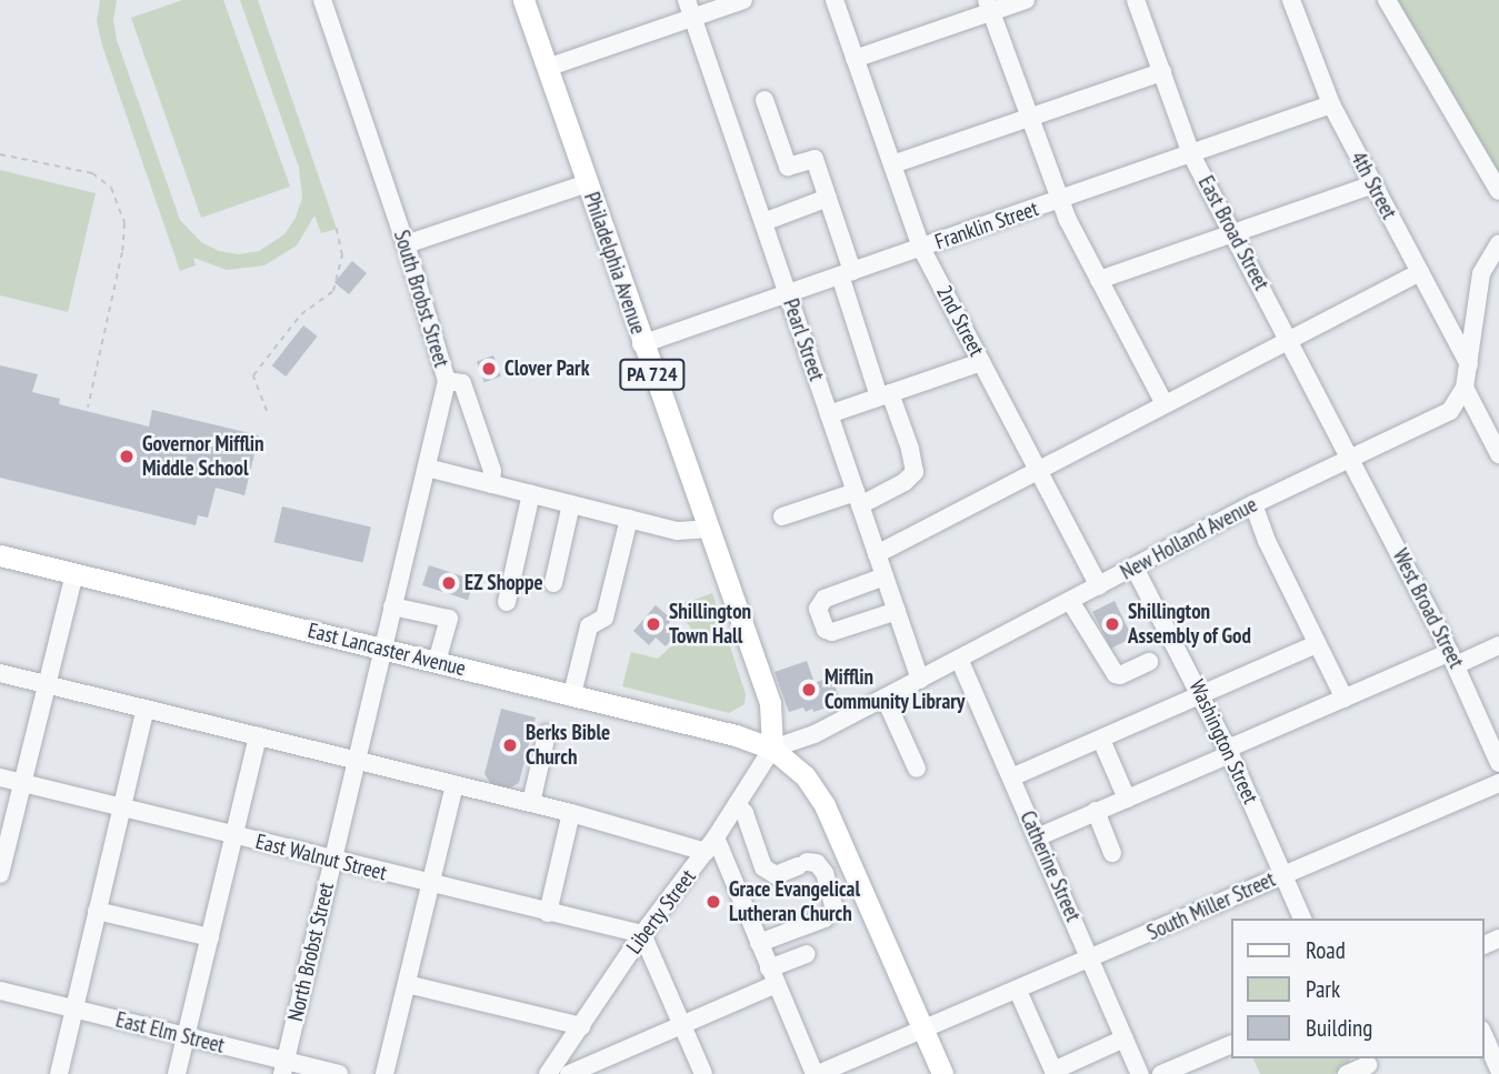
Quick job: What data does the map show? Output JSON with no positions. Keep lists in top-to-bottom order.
{
  "streets": {
    "main road": ["Philadelphia Avenue", "PA 724", "East Lancaster Avenue"],
    "street": [
      "4th Street",
      "Franklin Street",
      "East Broad Street",
      "South Brobst Street",
      "2nd Street",
      "Pearl Street",
      "New Holland Avenue",
      "West Broad Street",
      "Washington Street",
      "East Walnut Street",
      "Catherine Street",
      "South Miller Street",
      "Liberty Street",
      "North Brobst Street",
      "East Elm Street"
    ]
  },
  "crossings": [
    ["4th Street", "Franklin Street"],
    ["Franklin Street", "East Broad Street"],
    ["Franklin Street", "Philadelphia Avenue"],
    ["Franklin Street", "2nd Street"],
    ["Franklin Street", "Pearl Street"],
    ["East Broad Street", "New Holland Avenue"],
    ["East Broad Street", "West Broad Street"],
    ["Philadelphia Avenue", "New Holland Avenue"],
    ["Philadelphia Avenue", "East Lancaster Avenue"],
    ["Philadelphia Avenue", "Liberty Street"],
    ["South Brobst Street", "East Lancaster Avenue"],
    ["South Brobst Street", "North Brobst Street"],
    ["2nd Street", "New Holland Avenue"],
    ["Pearl Street", "New Holland Avenue"],
    ["New Holland Avenue", "West Broad Street"],
    ["New Holland Avenue", "East Lancaster Avenue"],
    ["New Holland Avenue", "Washington Street"],
    ["New Holland Avenue", "Catherine Street"],
    ["New Holland Avenue", "Liberty Street"],
    ["East Lancaster Avenue", "Liberty Street"],
    ["East Lancaster Avenue", "North Brobst Street"],
    ["Washington Street", "South Miller Street"],
    ["East Walnut Street", "Liberty Street"],
    ["East Walnut Street", "North Brobst Street"],
    ["Catherine Street", "South Miller Street"],
    ["North Brobst Street", "East Elm Street"]
  ],
  "places": [
    "Clover Park",
    "Governor Mifflin Middle School",
    "EZ Shoppe",
    "Shillington Town Hall",
    "Shillington Assembly of God",
    "Mifflin Community Library",
    "Berks Bible Church",
    "Grace Evangelical Lutheran Church"
  ],
  "legend": ["Road", "Park", "Building"]
}
